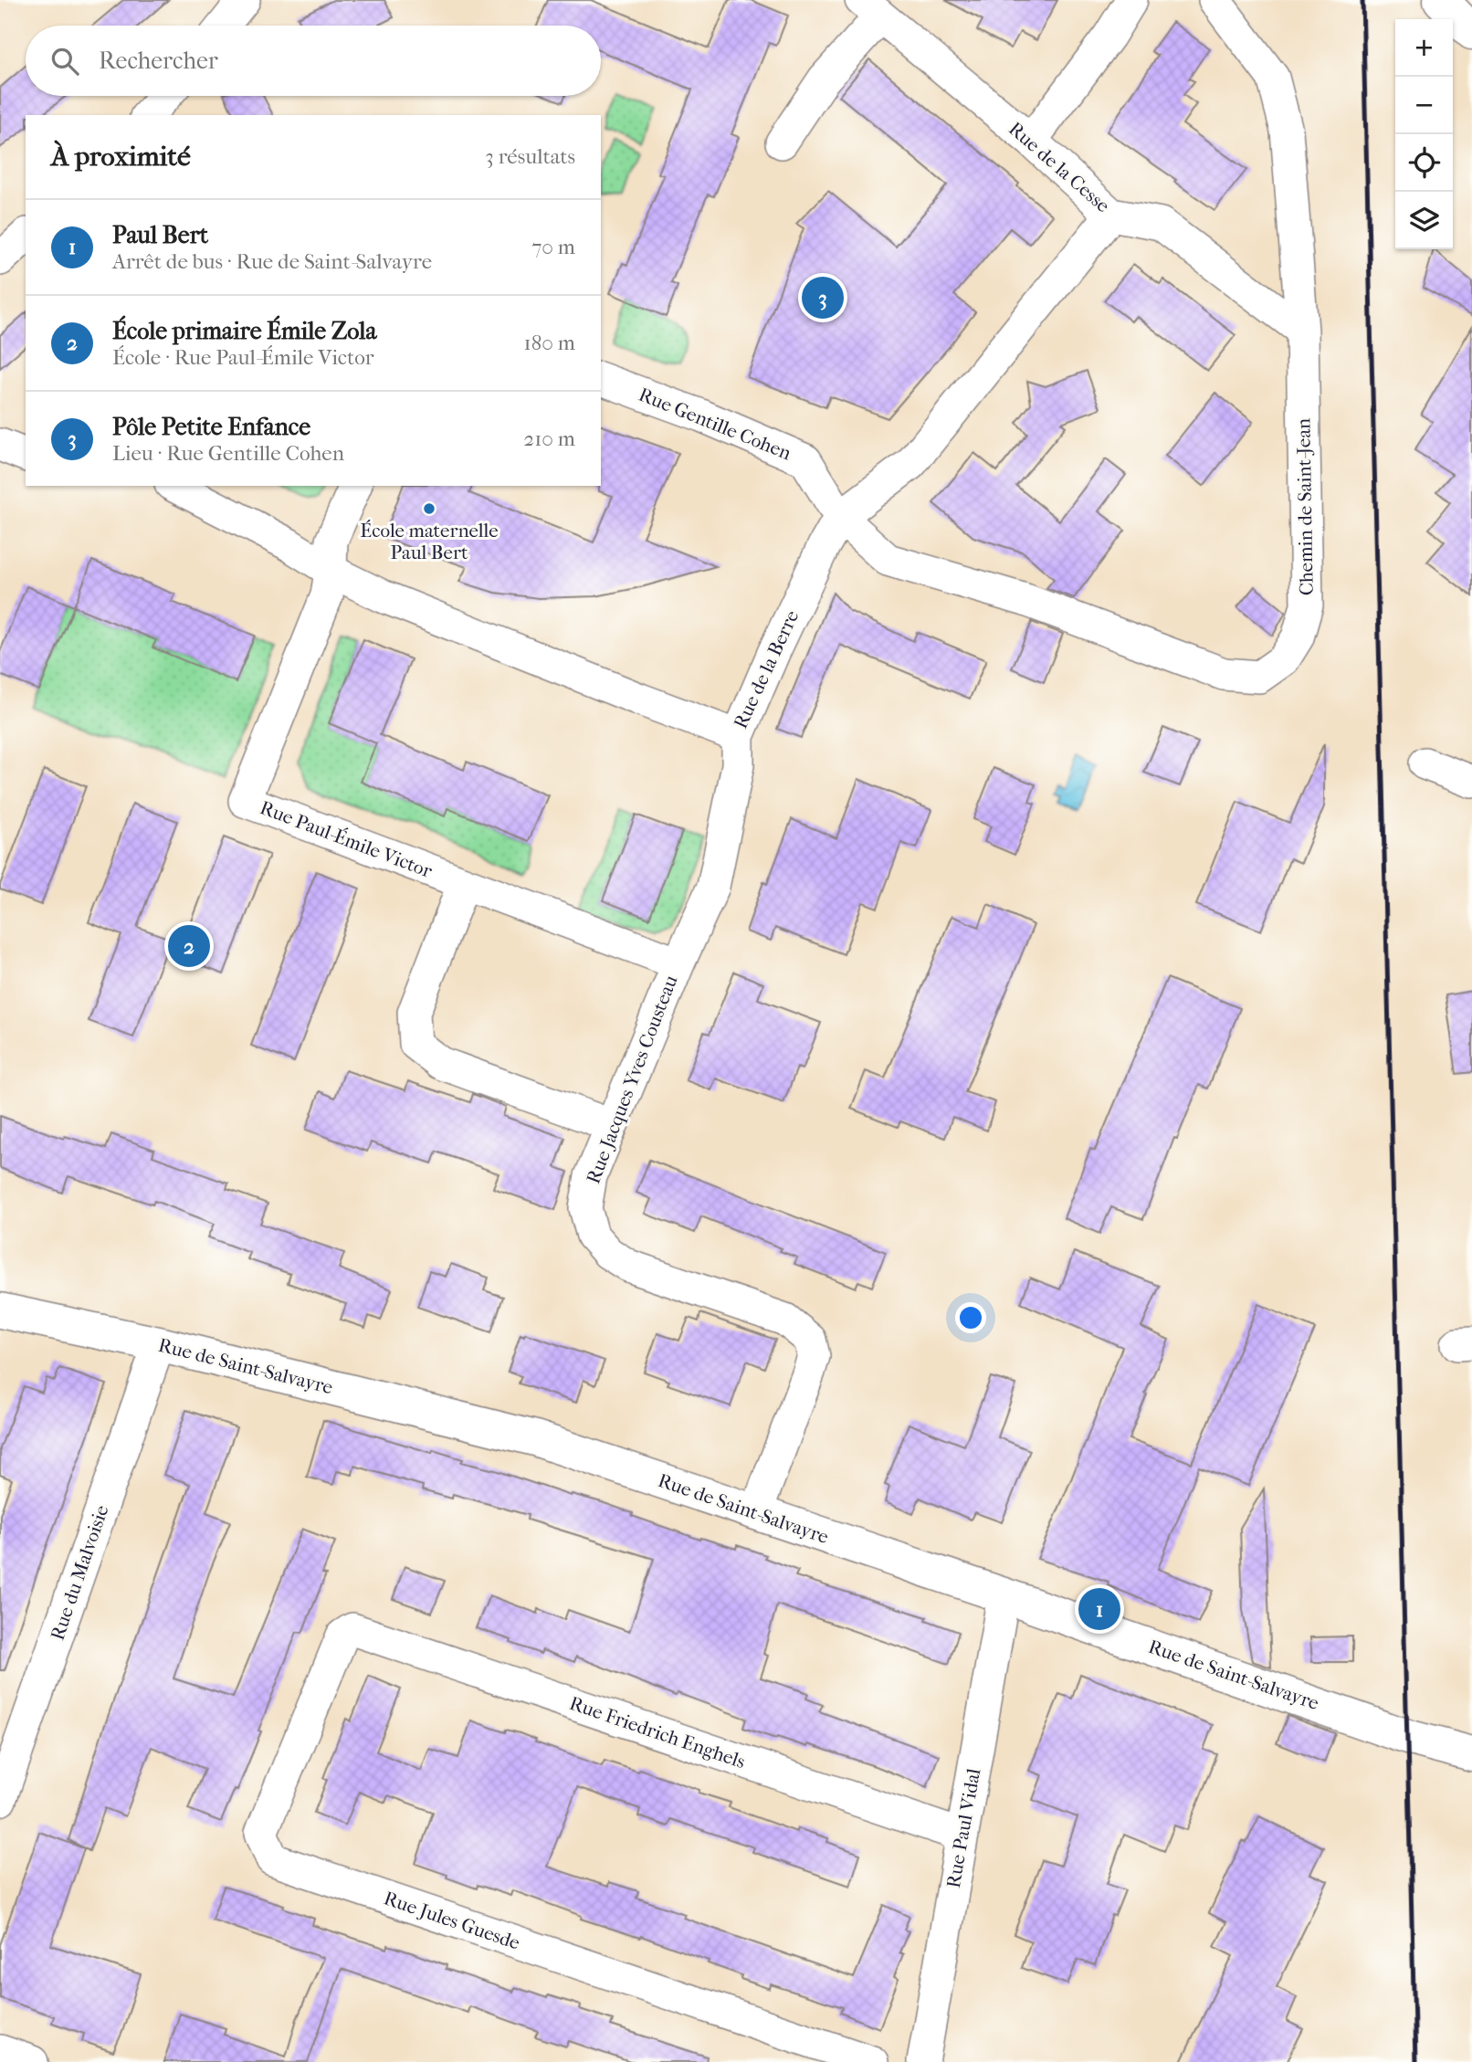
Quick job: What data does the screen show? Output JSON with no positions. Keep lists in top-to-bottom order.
{
  "streets": {
    "street": [
      "Rue de la Cesse",
      "Rue Gentille Cohen",
      "Chemin de Saint-Jean",
      "Rue de la Berre",
      "Rue Paul-Émile Victor",
      "Rue Jacques Yves Cousteau",
      "Rue de Saint-Salvayre",
      "Rue du Malvoisie",
      "Rue Friedrich Enghels",
      "Rue Paul Vidal",
      "Rue Jules Guesde"
    ]
  },
  "crossings": [
    ["Rue de la Cesse", "Chemin de Saint-Jean"],
    ["Rue de la Cesse", "Rue de la Berre"],
    ["Rue Gentille Cohen", "Chemin de Saint-Jean"],
    ["Rue Gentille Cohen", "Rue de la Berre"],
    ["Chemin de Saint-Jean", "Rue de la Berre"],
    ["Rue de la Berre", "Rue Paul-Émile Victor"],
    ["Rue de la Berre", "Rue Jacques Yves Cousteau"],
    ["Rue Paul-Émile Victor", "Rue Jacques Yves Cousteau"],
    ["Rue Jacques Yves Cousteau", "Rue de Saint-Salvayre"],
    ["Rue de Saint-Salvayre", "Rue du Malvoisie"],
    ["Rue de Saint-Salvayre", "Rue Paul Vidal"],
    ["Rue Friedrich Enghels", "Rue Paul Vidal"],
    ["Rue Friedrich Enghels", "Rue Jules Guesde"]
  ],
  "places": ["École maternelle Paul Bert"],
  "page": {
    "map_buttons": ["+", "−"],
    "search": "Rechercher",
    "heading": ["À proximité", "3 résultats"],
    "list": [
      {
        "mark": "1",
        "name": "Paul Bert",
        "note": "Arrêt de bus · Rue de Saint-Salvayre",
        "value": "70 m"
      },
      {
        "mark": "2",
        "name": "École primaire Émile Zola",
        "note": "École · Rue Paul-Émile Victor",
        "value": "180 m"
      },
      {
        "mark": "3",
        "name": "Pôle Petite Enfance",
        "note": "Lieu · Rue Gentille Cohen",
        "value": "210 m"
      }
    ],
    "pins": ["3", "2", "1"]
  }
}
